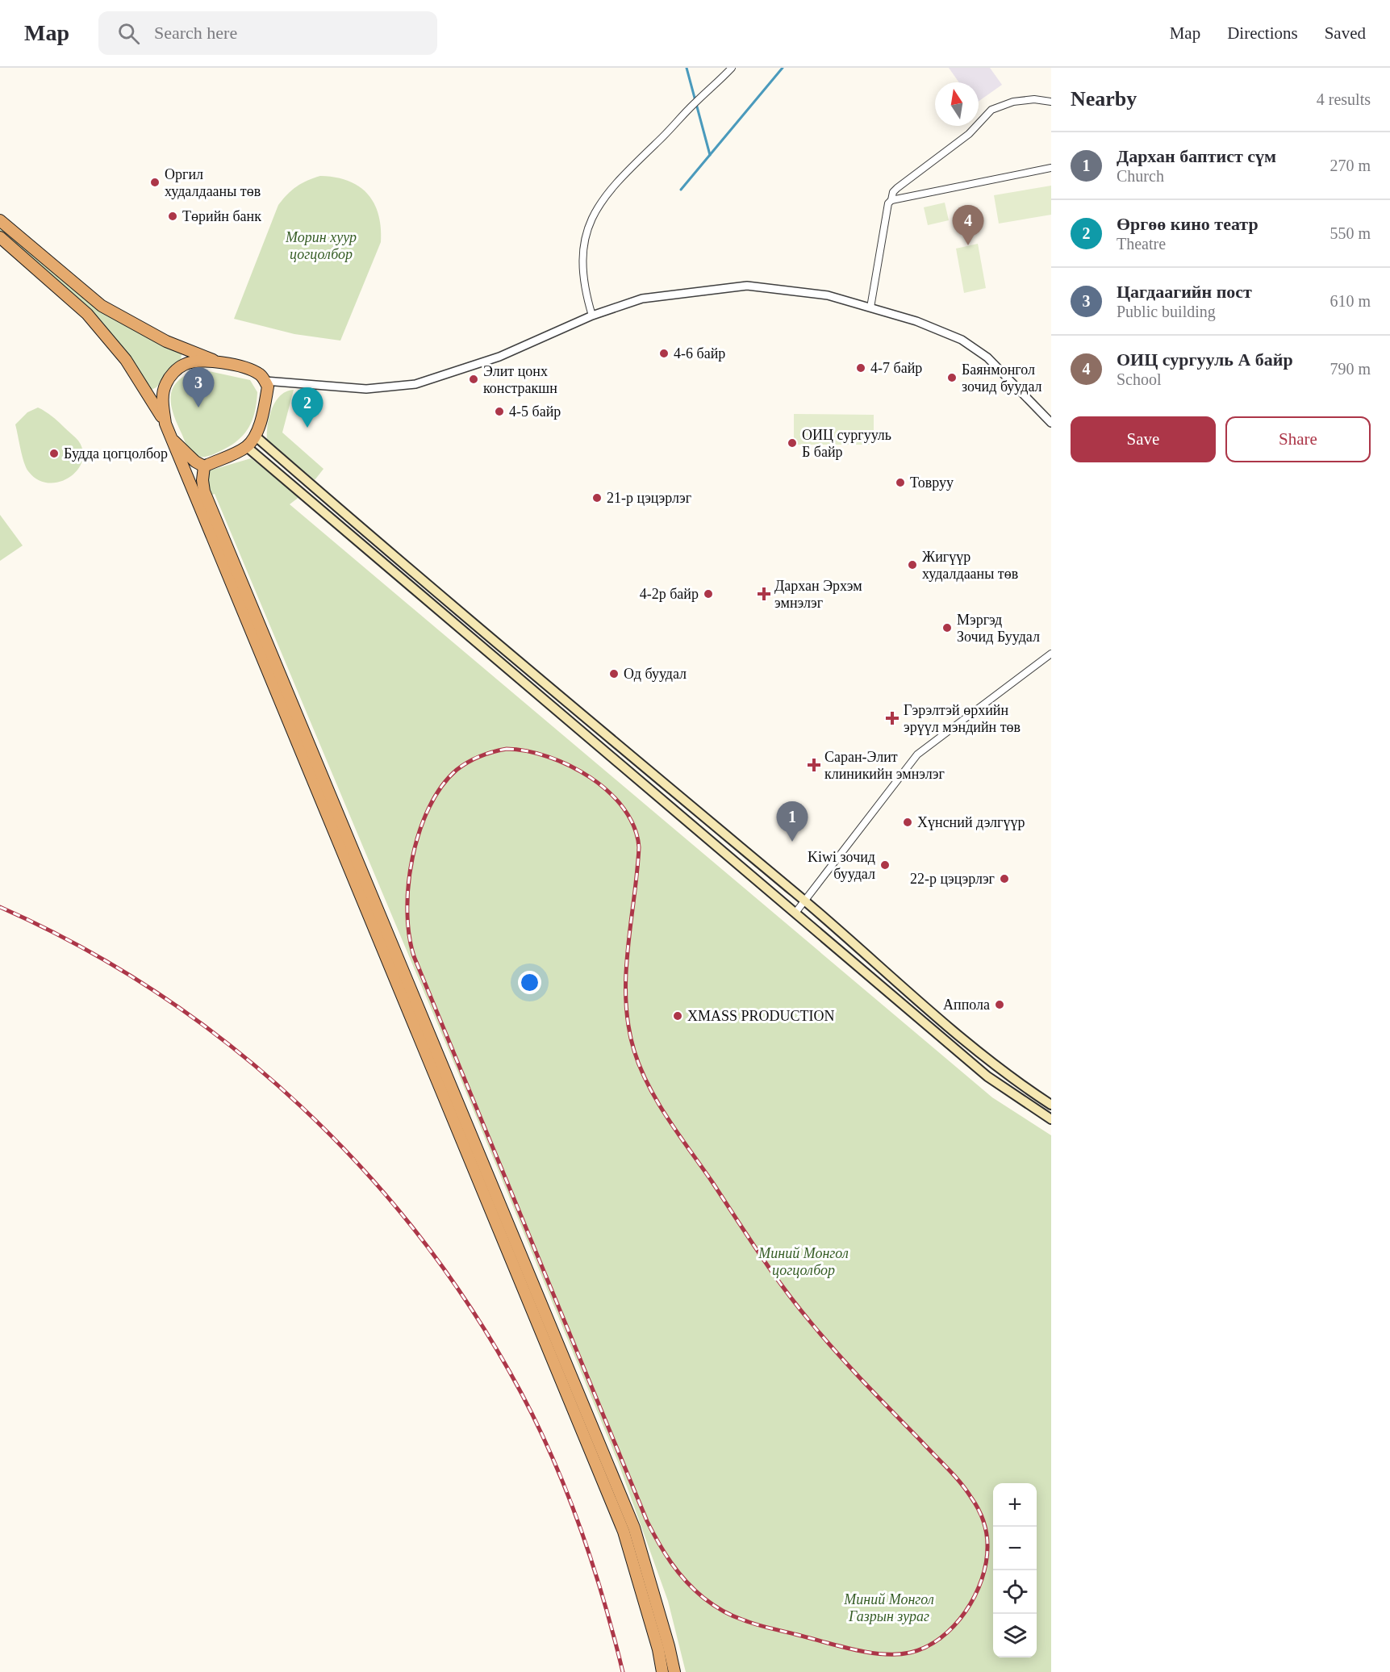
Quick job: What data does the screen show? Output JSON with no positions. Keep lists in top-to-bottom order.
{
  "parks": ["Морин хуур цогцолбор", "Миний Монгол цогцолбор", "Миний Монгол Газрын зураг"],
  "places": {
    "other": [
      "Оргил худалдааны төв",
      "Төрийн банк",
      "4-6 байр",
      "4-7 байр",
      "Баянмонгол зочид буудал",
      "Элит цонх констракшн",
      "4-5 байр",
      "ОИЦ сургууль Б байр",
      "Будда цогцолбор",
      "Товруу",
      "21-р цэцэрлэг",
      "Жигүүр худалдааны төв",
      "4-2р байр",
      "Мэргэд Зочид Буудал",
      "Од буудал",
      "Хүнсний дэлгүүр",
      "Kiwi зочид буудал",
      "22-р цэцэрлэг",
      "Аппола",
      "XMASS PRODUCTION"
    ],
    "health": ["Дархан Эрхэм эмнэлэг", "Гэрэлтэй өрхийн эрүүл мэндийн төв", "Саран-Элит клиникийн эмнэлэг"]
  },
  "north": "top",
  "page": {
    "header": "Map",
    "search": "Search here",
    "nav": ["Map", "Directions", "Saved"],
    "heading": ["Nearby", "4 results"],
    "list": [
      {
        "mark": "1",
        "name": "Дархан баптист сүм",
        "note": "Church",
        "value": "270 m"
      },
      {
        "mark": "2",
        "name": "Өргөө кино театр",
        "note": "Theatre",
        "value": "550 m"
      },
      {
        "mark": "3",
        "name": "Цагдаагийн пост",
        "note": "Public building",
        "value": "610 m"
      },
      {
        "mark": "4",
        "name": "ОИЦ сургууль А байр",
        "note": "School",
        "value": "790 m"
      }
    ],
    "pins": [
      "4",
      "3",
      "2",
      "1"
    ],
    "buttons": ["Save", "Share"],
    "map_buttons": ["+", "−"]
  }
}
